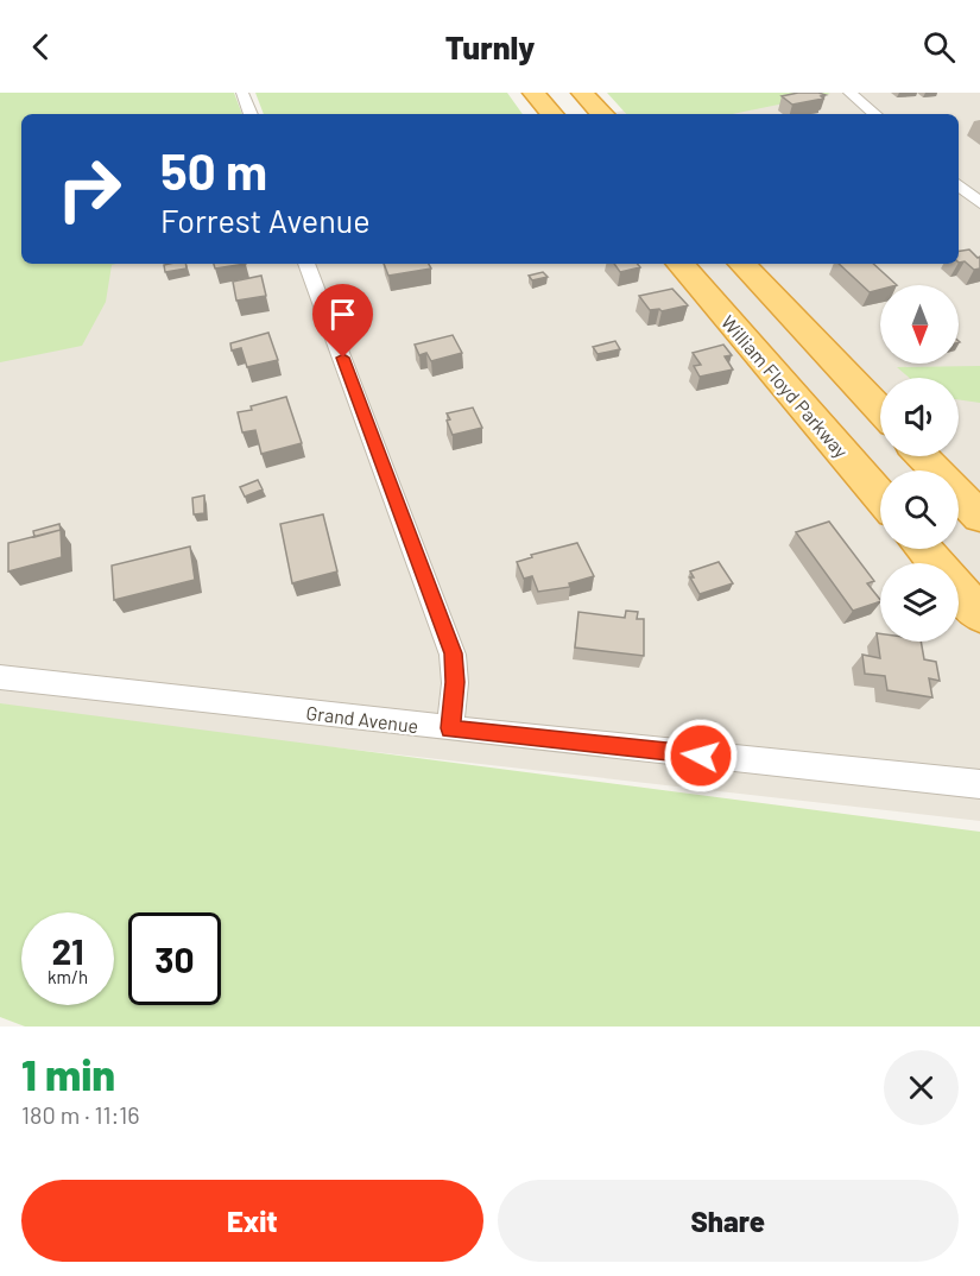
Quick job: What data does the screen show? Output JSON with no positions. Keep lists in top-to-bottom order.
{
  "streets": {
    "highway": ["William Floyd Parkway"],
    "street": ["Grand Avenue"]
  },
  "north": "bottom",
  "page": {
    "header": "Turnly",
    "turn": ["50 m", "Forrest Avenue"],
    "speed": "21 km/h",
    "limit": "30",
    "heading": ["1 min", "180 m · 11:16"],
    "buttons": ["Exit", "Share"]
  }
}
